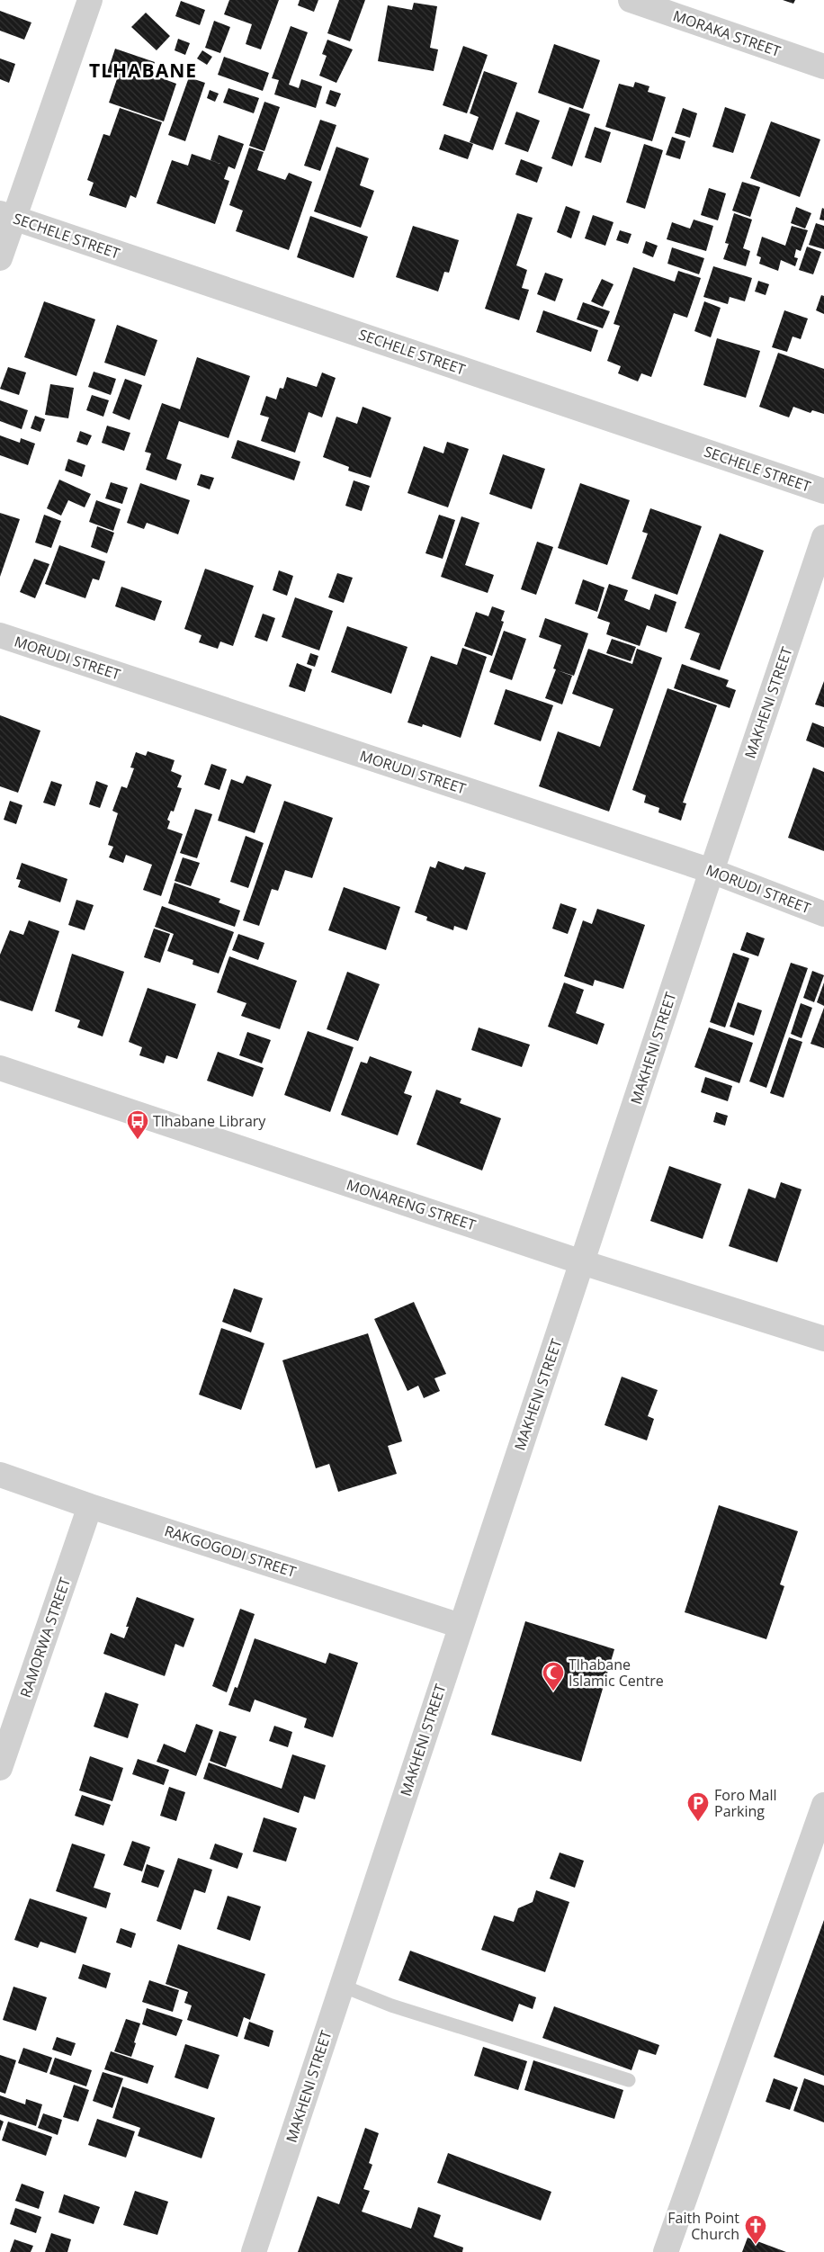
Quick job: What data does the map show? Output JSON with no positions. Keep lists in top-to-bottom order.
{
  "streets": {
    "street": [
      "MORAKA STREET",
      "SECHELE STREET",
      "MORUDI STREET",
      "MAKHENI STREET",
      "MONARENG STREET",
      "RAKGOGODI STREET",
      "RAMORWA STREET"
    ]
  },
  "crossings": [
    ["MORUDI STREET", "MAKHENI STREET"],
    ["MAKHENI STREET", "MONARENG STREET"],
    ["MAKHENI STREET", "RAKGOGODI STREET"],
    ["RAKGOGODI STREET", "RAMORWA STREET"]
  ],
  "districts": ["TLHABANE"],
  "places": {
    "bus stop": ["Tlhabane Library"],
    "mosque": ["Tlhabane Islamic Centre"],
    "parking": ["Foro Mall Parking"],
    "church": ["Faith Point Church"]
  }
}
